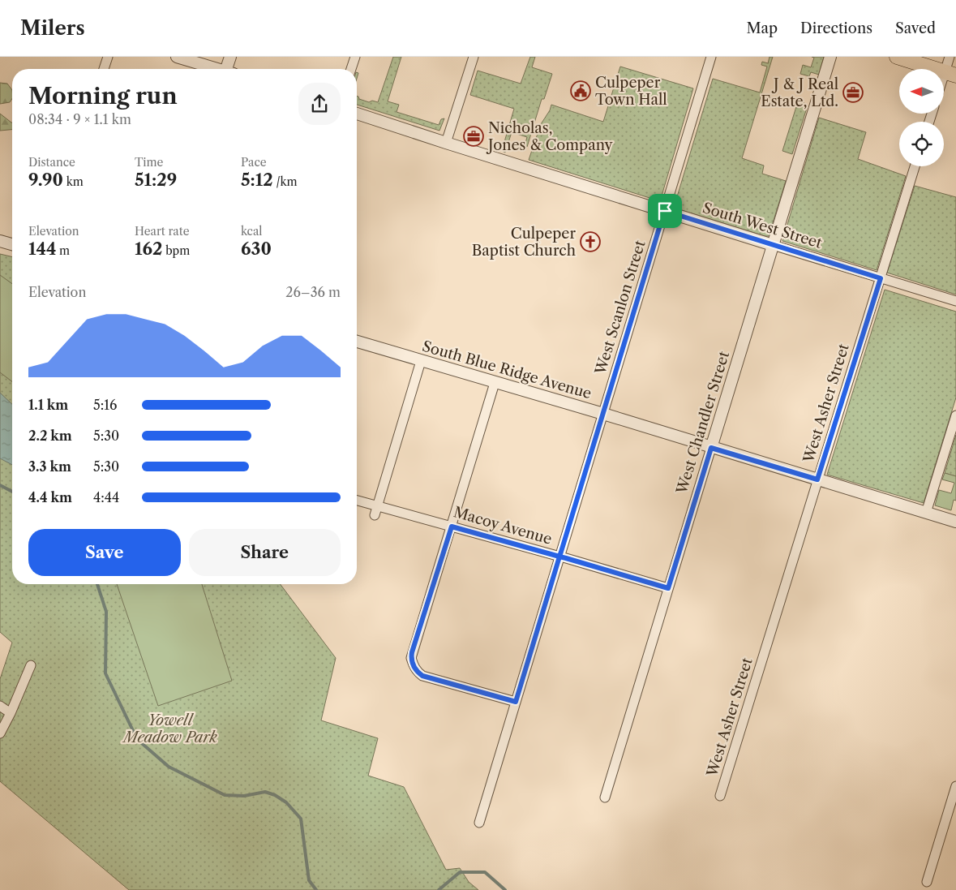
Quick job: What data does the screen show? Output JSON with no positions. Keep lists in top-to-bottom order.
{
  "streets": {
    "street": [
      "South West Street",
      "West Scanlon Street",
      "South Blue Ridge Avenue",
      "West Asher Street",
      "West Chandler Street",
      "Macoy Avenue"
    ]
  },
  "crossings": [
    ["South West Street", "West Scanlon Street"],
    ["South West Street", "West Asher Street"],
    ["South West Street", "West Chandler Street"],
    ["West Scanlon Street", "South Blue Ridge Avenue"],
    ["West Scanlon Street", "Macoy Avenue"],
    ["South Blue Ridge Avenue", "West Asher Street"],
    ["South Blue Ridge Avenue", "West Chandler Street"],
    ["West Chandler Street", "Macoy Avenue"]
  ],
  "parks": ["Yowell Meadow Park"],
  "places": {
    "public building": ["Culpeper Town Hall"],
    "office": ["J & J Real Estate, Ltd.", "Nicholas, Jones & Company"],
    "church": ["Culpeper Baptist Church"]
  },
  "north": "left",
  "page": {
    "header": "Milers",
    "nav": ["Map", "Directions", "Saved"],
    "heading": ["Morning run", "08:34 · 9 × 1.1 km"],
    "stats": [
      ["Distance", "9.90 km"],
      ["Time", "51:29"],
      ["Pace", "5:12 /km"],
      ["Elevation", "144 m"],
      ["Heart rate", "162 bpm"],
      ["kcal", "630"]
    ],
    "chart": ["Elevation", "26–36 m"],
    "list": [
      {
        "name": "1.1 km",
        "note": "5:16"
      },
      {
        "name": "2.2 km",
        "note": "5:30"
      },
      {
        "name": "3.3 km",
        "note": "5:30"
      },
      {
        "name": "4.4 km",
        "note": "4:44"
      }
    ],
    "buttons": ["Save", "Share"]
  }
}
